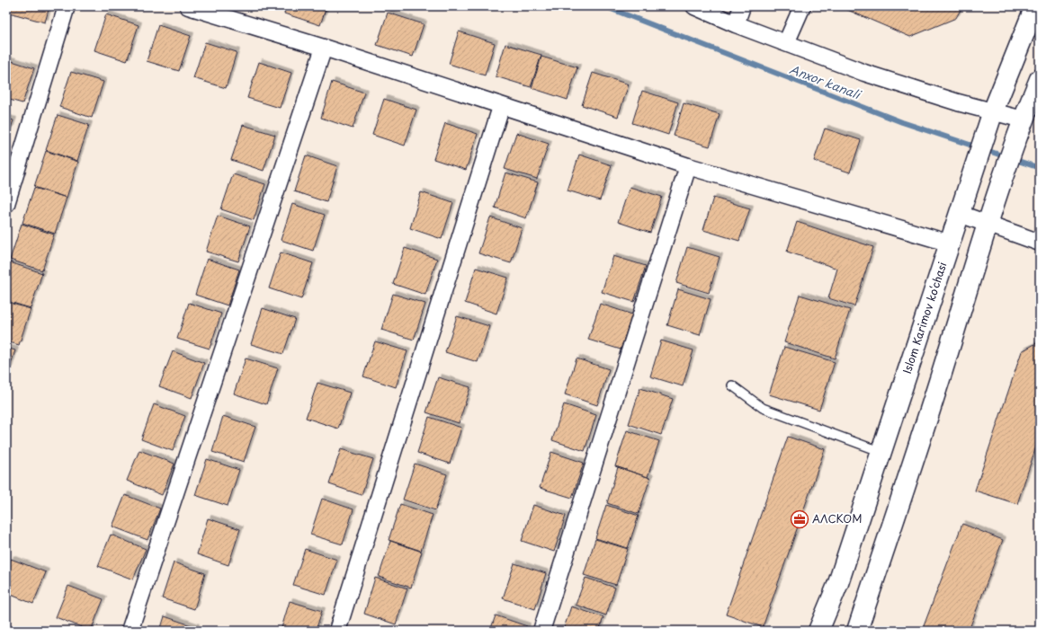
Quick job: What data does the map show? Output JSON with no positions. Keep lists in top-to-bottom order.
{
  "streets": {
    "main road": ["Islom Karimov ko‘chasi"]
  },
  "water": ["Anxor kanali"],
  "places": {
    "office": ["АЛСКОМ"]
  }
}
